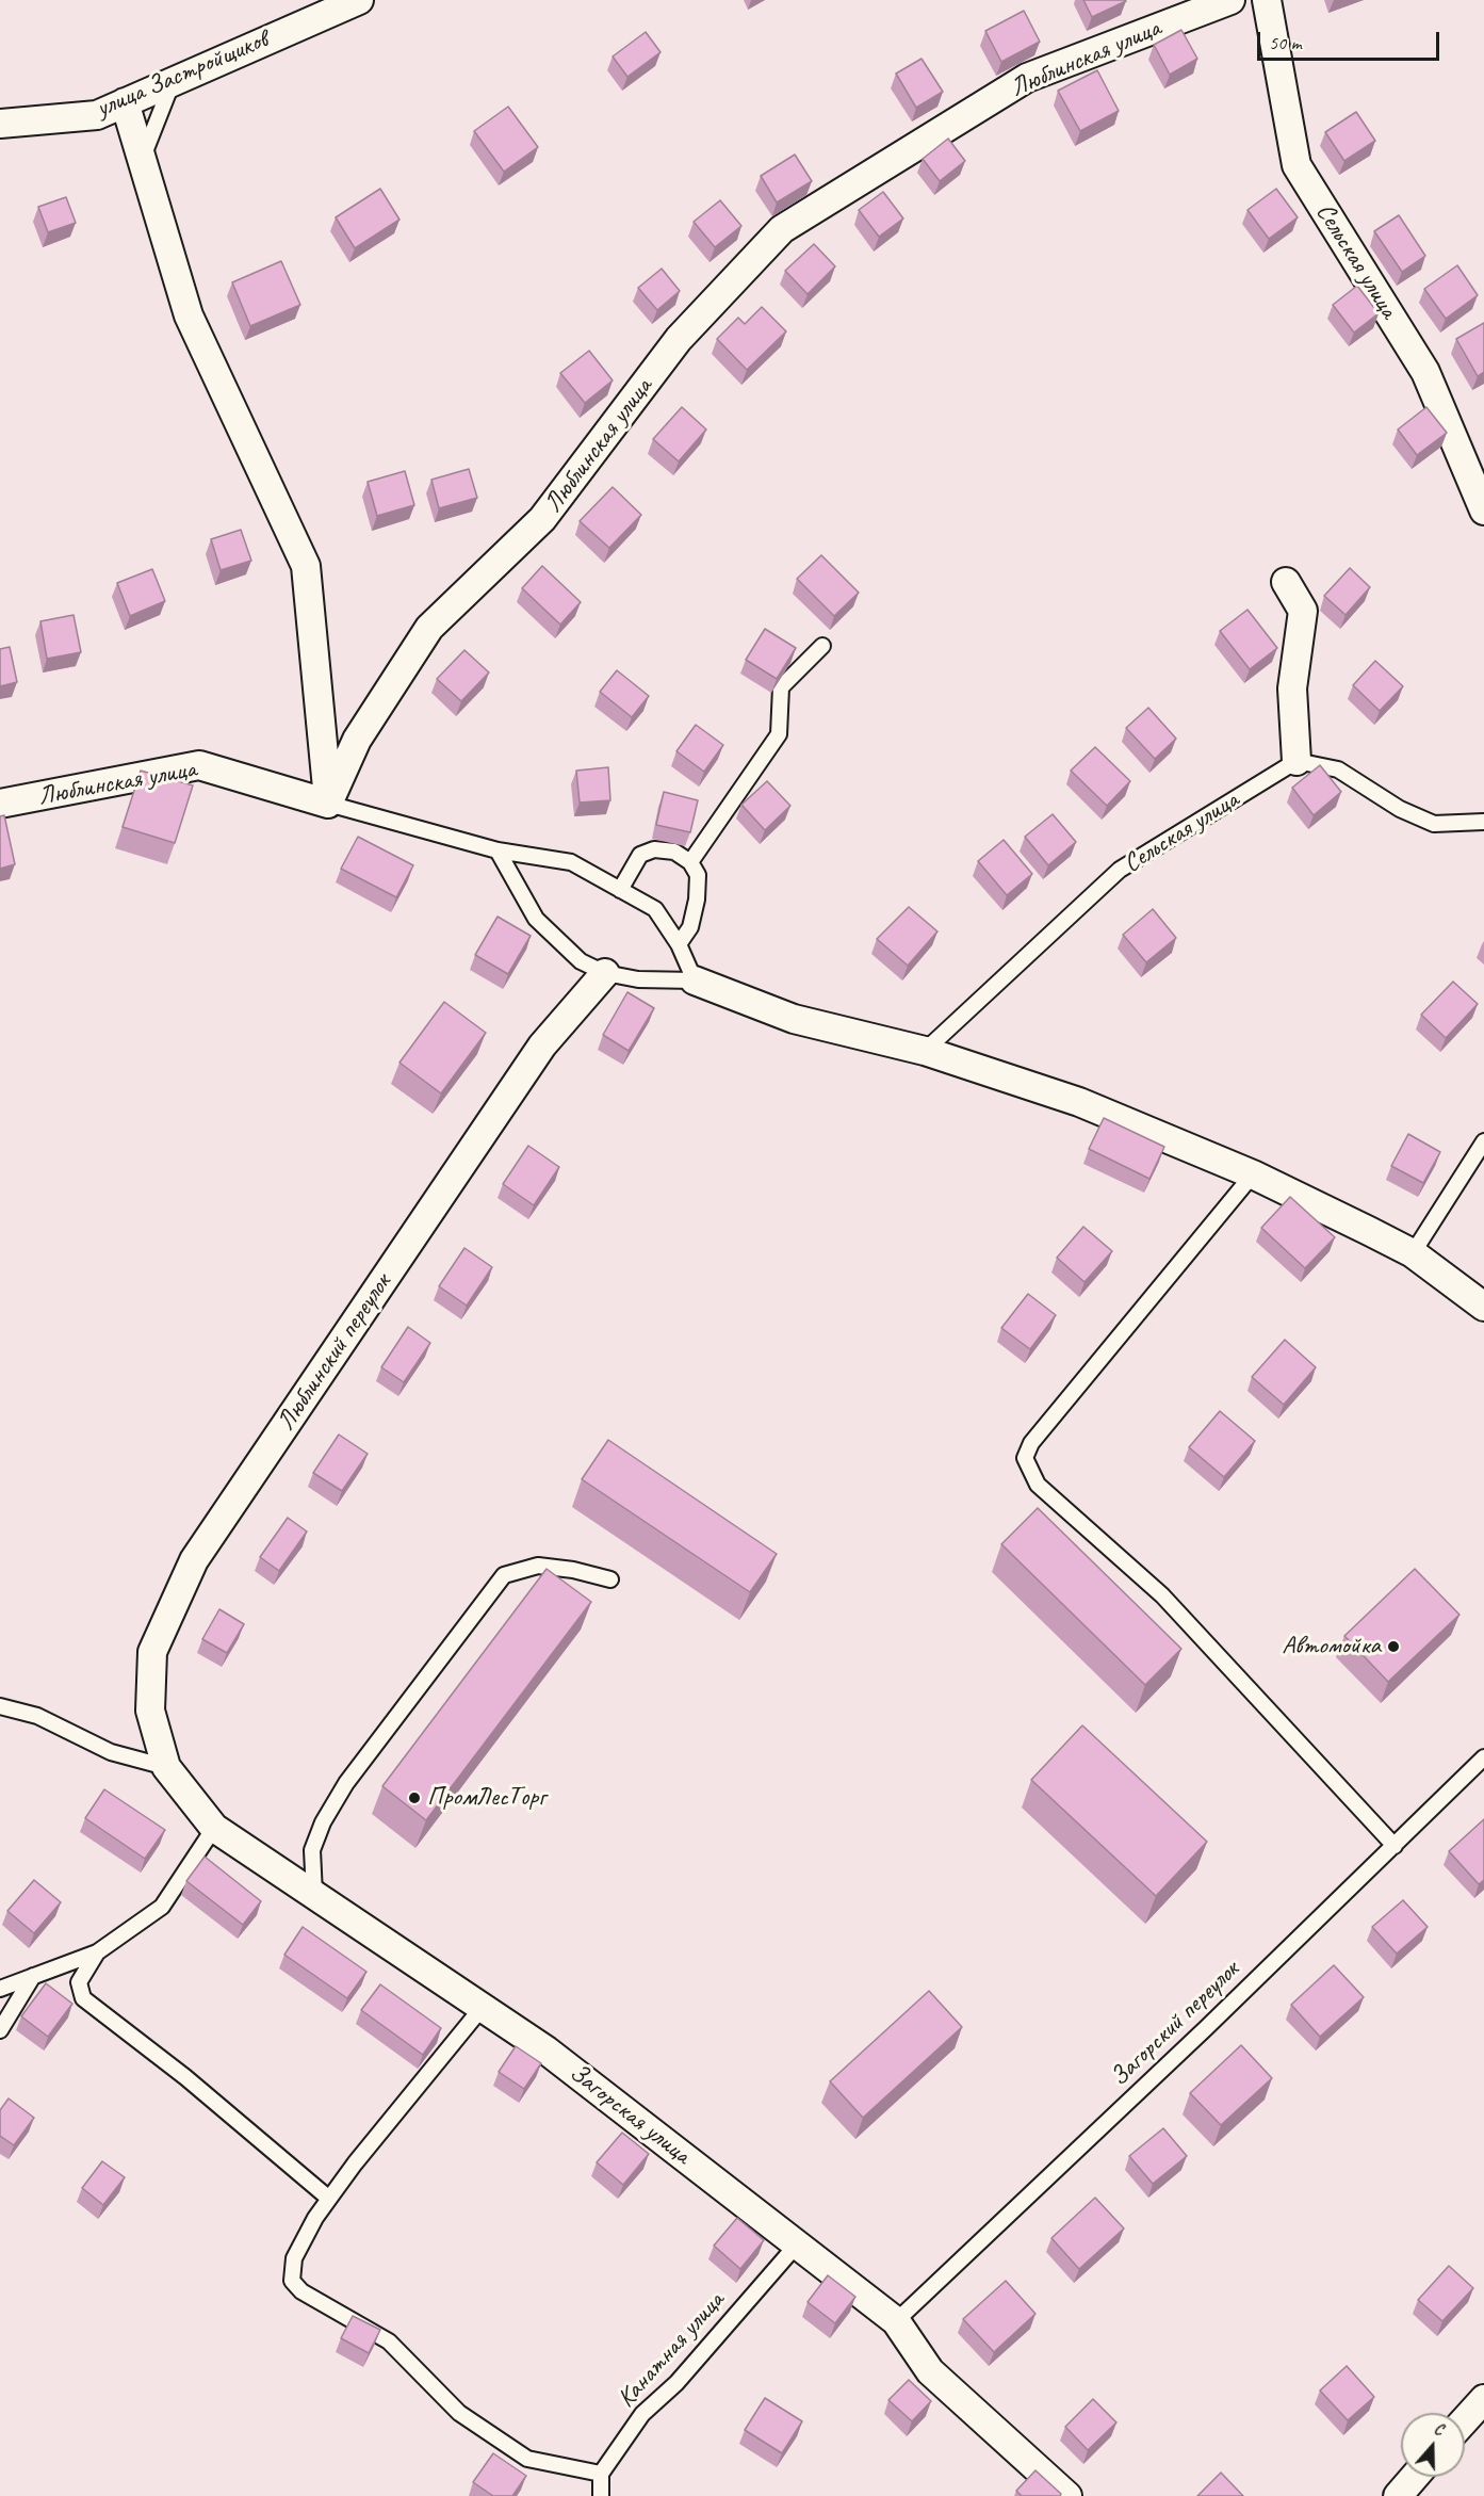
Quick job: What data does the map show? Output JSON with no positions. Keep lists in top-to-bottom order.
{
  "streets": {
    "street": [
      "Люблинская улица",
      "улица Застройщиков",
      "Сельская улица",
      "Люблинский переулок",
      "Загорская улица"
    ],
    "lane": ["Загорский переулок", "Канатная улица"]
  },
  "crossings": [
    ["Люблинский переулок", "Загорская улица"],
    ["Загорский переулок", "Загорская улица"],
    ["Загорская улица", "Канатная улица"]
  ],
  "places": ["Автомойка", "ПромЛесТорг"],
  "scale_bar": "50 m",
  "north": "top"
}
